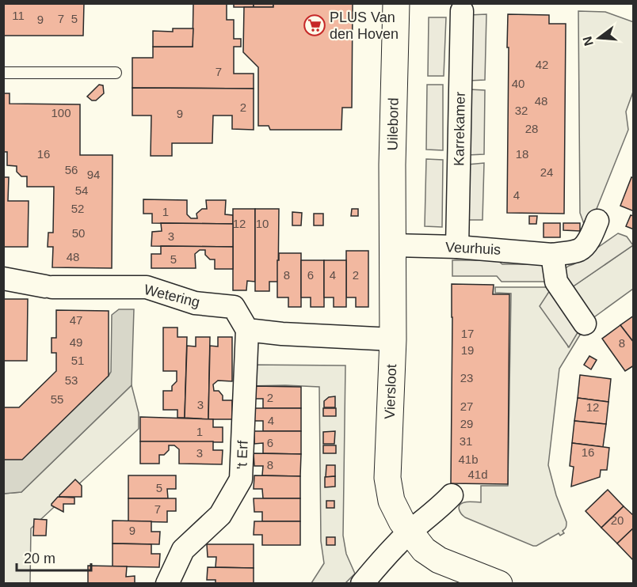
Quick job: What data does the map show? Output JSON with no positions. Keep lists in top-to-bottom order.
{
  "streets": {
    "street": [
      "Uilebord",
      "Karrekamer",
      "Veurhuis",
      "Wetering",
      "Viersloot",
      "'t Erf"
    ]
  },
  "crossings": [
    ["Uilebord", "Veurhuis"],
    ["Uilebord", "Viersloot"],
    ["Karrekamer", "Veurhuis"],
    ["Veurhuis", "Viersloot"],
    ["Wetering", "'t Erf"]
  ],
  "places": {
    "supermarket": ["PLUS Van den Hoven"]
  },
  "house_numbers": [
    "11",
    "7",
    "5",
    "9",
    "42",
    "7",
    "40",
    "48",
    "2",
    "32",
    "100",
    "9",
    "28",
    "16",
    "18",
    "56",
    "24",
    "94",
    "54",
    "4",
    "52",
    "1",
    "12",
    "10",
    "50",
    "3",
    "48",
    "5",
    "8",
    "6",
    "4",
    "2",
    "47",
    "17",
    "49",
    "8",
    "19",
    "51",
    "23",
    "53",
    "2",
    "55",
    "3",
    "27",
    "12",
    "4",
    "29",
    "1",
    "31",
    "6",
    "16",
    "3",
    "41b",
    "8",
    "41d",
    "5",
    "7",
    "20",
    "9"
  ],
  "scale_bar": "20 m",
  "north": "left"
}
